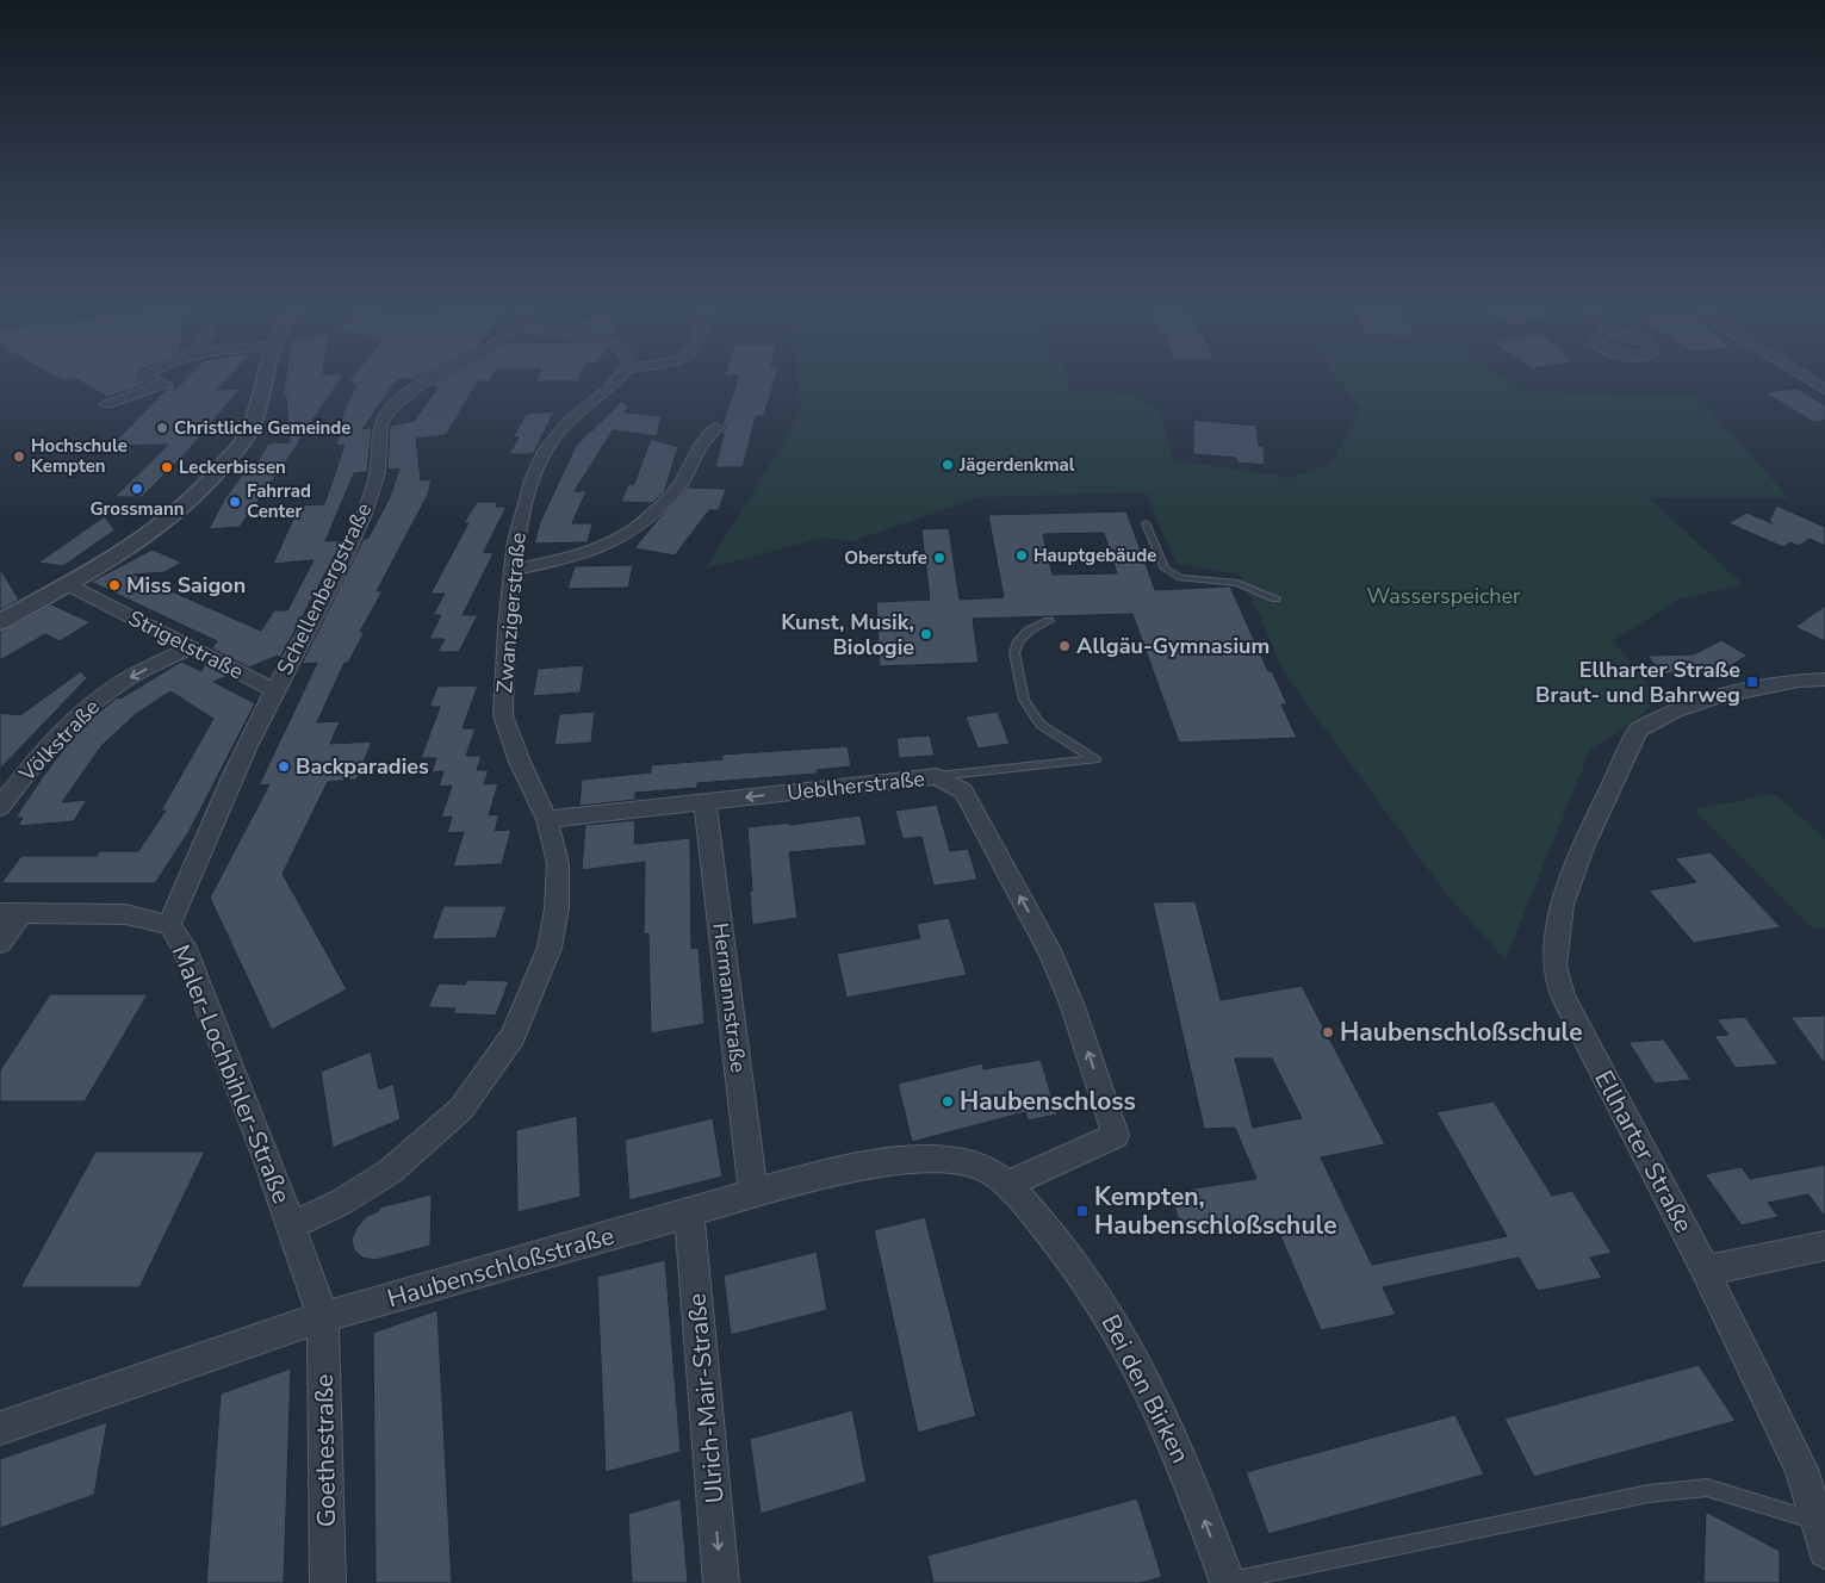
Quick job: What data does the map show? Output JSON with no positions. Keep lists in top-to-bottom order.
{
  "streets": {
    "street": [
      "Schellenbergstraße",
      "Zwanzigerstraße",
      "Strigelstraße",
      "Völkstraße",
      "Ueblherstraße",
      "Hermannstraße",
      "Maler-Lochbihler-Straße",
      "Ellharter Straße",
      "Haubenschloßstraße",
      "Bei den Birken",
      "Ulrich-Mair-Straße",
      "Goethestraße"
    ]
  },
  "crossings": [
    ["Schellenbergstraße", "Strigelstraße"],
    ["Schellenbergstraße", "Maler-Lochbihler-Straße"],
    ["Zwanzigerstraße", "Ueblherstraße"],
    ["Zwanzigerstraße", "Maler-Lochbihler-Straße"],
    ["Strigelstraße", "Völkstraße"],
    ["Ueblherstraße", "Hermannstraße"],
    ["Ueblherstraße", "Haubenschloßstraße"],
    ["Ueblherstraße", "Bei den Birken"],
    ["Hermannstraße", "Haubenschloßstraße"],
    ["Maler-Lochbihler-Straße", "Haubenschloßstraße"],
    ["Maler-Lochbihler-Straße", "Goethestraße"],
    ["Haubenschloßstraße", "Bei den Birken"],
    ["Haubenschloßstraße", "Ulrich-Mair-Straße"],
    ["Haubenschloßstraße", "Goethestraße"]
  ],
  "one_way": ["Bei den Birken", "Ulrich-Mair-Straße"],
  "parks": ["Wasserspeicher"],
  "places": {
    "other": [
      "Christliche Gemeinde",
      "Hochschule Kempten",
      "Jägerdenkmal",
      "Leckerbissen",
      "Grossmann",
      "Fahrrad Center",
      "Hauptgebäude",
      "Oberstufe",
      "Miss Saigon",
      "Kunst, Musik, Biologie",
      "Allgäu-Gymnasium",
      "Backparadies",
      "Haubenschloßschule",
      "Haubenschloss"
    ],
    "transit": ["Ellharter Straße Braut- und Bahrweg", "Kempten, Haubenschloßschule"]
  }
}
